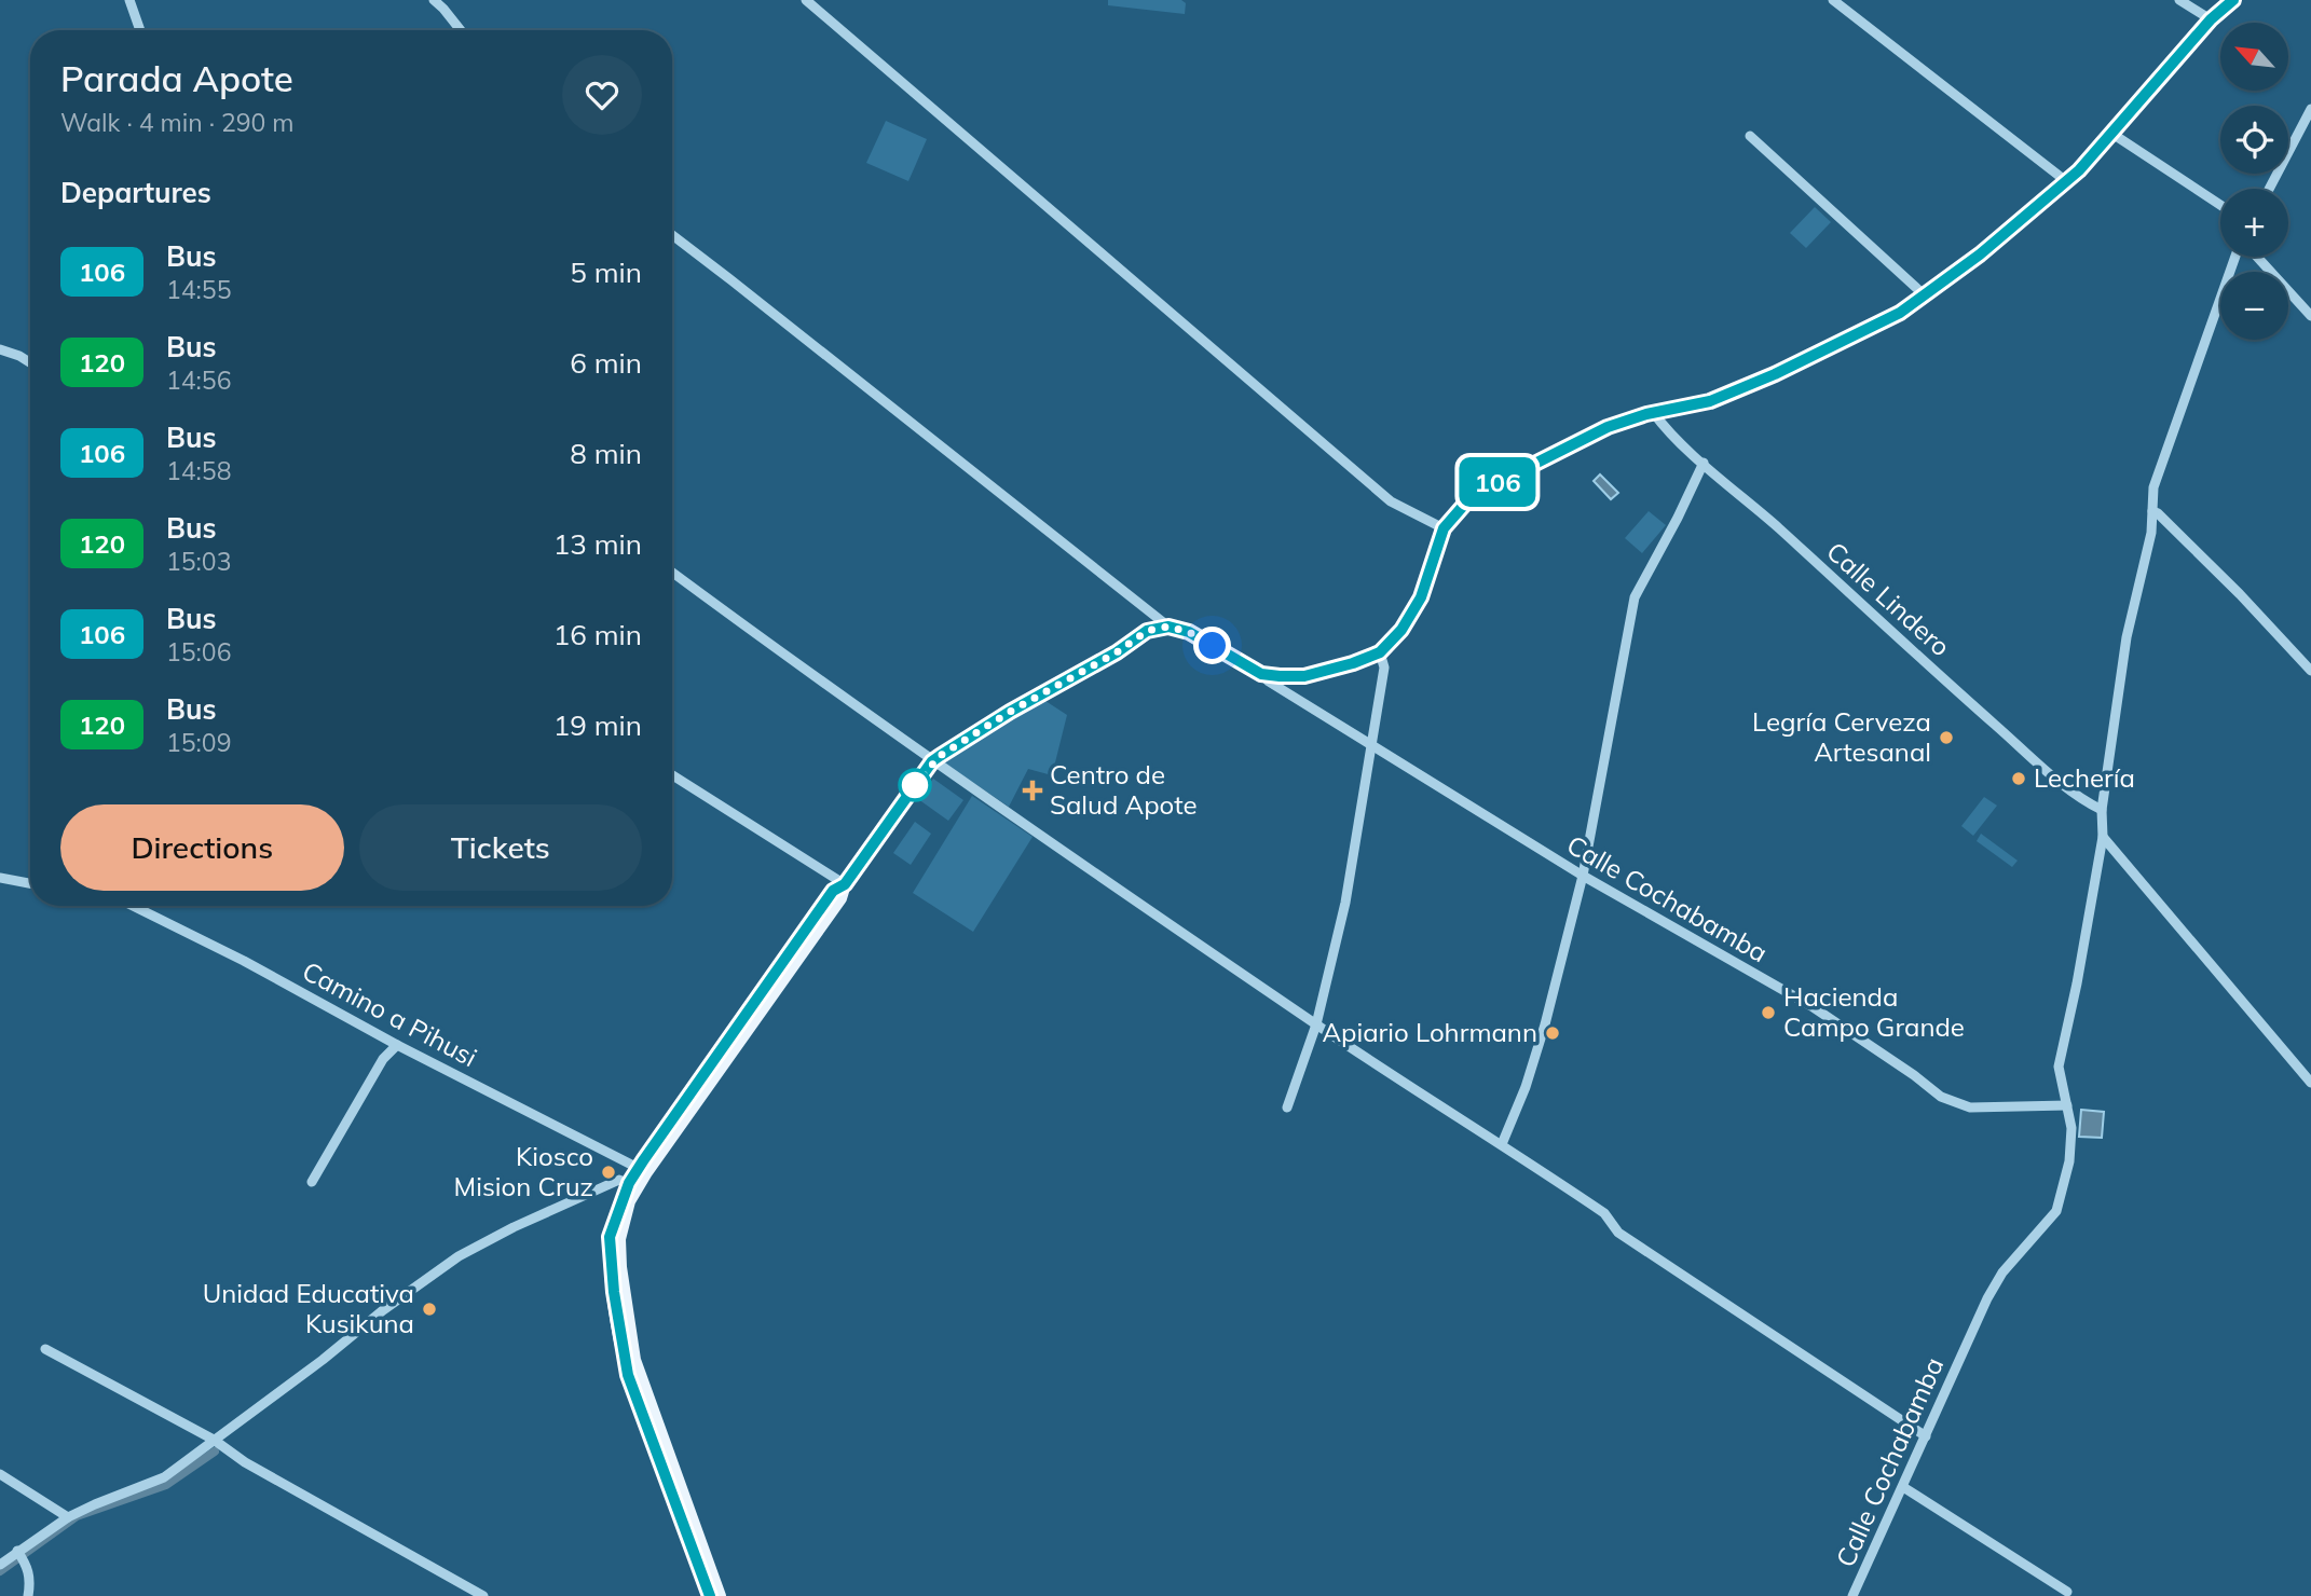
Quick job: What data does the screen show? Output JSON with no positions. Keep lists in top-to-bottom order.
{
  "streets": {
    "street": ["Calle Lindero", "Calle Cochabamba", "Camino a Pihusi"]
  },
  "crossings": [
    ["Calle Lindero", "Calle Cochabamba"]
  ],
  "places": {
    "other": [
      "Legría Cerveza Artesanal",
      "Lechería",
      "Hacienda Campo Grande",
      "Apiario Lohrmann",
      "Kiosco Mision Cruz",
      "Unidad Educativa Kusikuna"
    ],
    "health": ["Centro de Salud Apote"]
  },
  "lines": ["bus line 106"],
  "north": "top left",
  "page": {
    "on_map": "106",
    "map_buttons": ["+", "−"],
    "heading": [
      ["Parada Apote", "Walk · 4 min · 290 m"],
      "Departures"
    ],
    "list": [
      {
        "mark": "106",
        "name": "Bus",
        "note": "14:55",
        "value": "5 min"
      },
      {
        "mark": "120",
        "name": "Bus",
        "note": "14:56",
        "value": "6 min"
      },
      {
        "mark": "106",
        "name": "Bus",
        "note": "14:58",
        "value": "8 min"
      },
      {
        "mark": "120",
        "name": "Bus",
        "note": "15:03",
        "value": "13 min"
      },
      {
        "mark": "106",
        "name": "Bus",
        "note": "15:06",
        "value": "16 min"
      },
      {
        "mark": "120",
        "name": "Bus",
        "note": "15:09",
        "value": "19 min"
      }
    ],
    "buttons": ["Directions", "Tickets"]
  }
}
